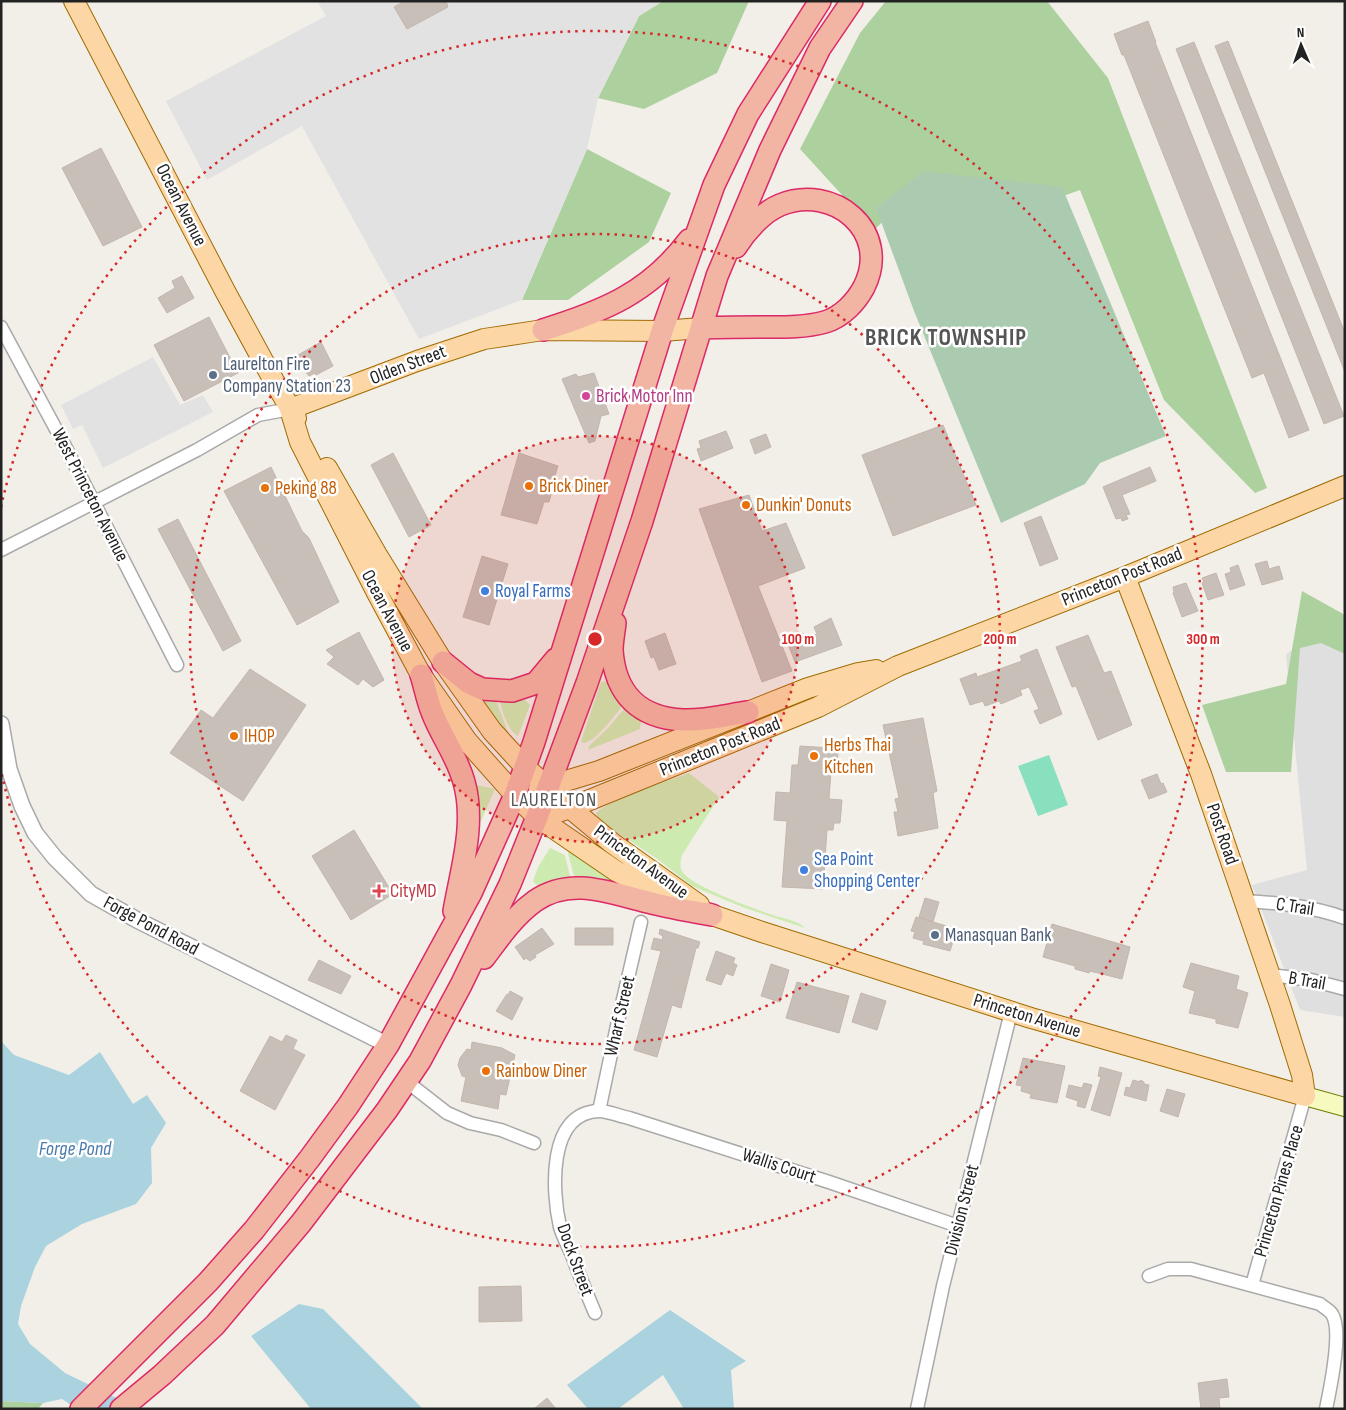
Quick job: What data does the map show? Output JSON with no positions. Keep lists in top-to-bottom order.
{
  "streets": {
    "main road": [
      "Ocean Avenue",
      "Olden Street",
      "Princeton Post Road",
      "Post Road",
      "Princeton Avenue"
    ],
    "street": [
      "West Princeton Avenue",
      "C Trail",
      "Forge Pond Road",
      "B Trail",
      "Wharf Street",
      "Wallis Court",
      "Princeton Pines Place",
      "Division Street",
      "Dock Street"
    ]
  },
  "crossings": [
    ["Ocean Avenue", "Olden Street"],
    ["Ocean Avenue", "Princeton Post Road"],
    ["Ocean Avenue", "Princeton Avenue"],
    ["Olden Street", "West Princeton Avenue"],
    ["Princeton Post Road", "Post Road"],
    ["Princeton Post Road", "Princeton Avenue"],
    ["Post Road", "Princeton Avenue"],
    ["Post Road", "C Trail"],
    ["Post Road", "B Trail"],
    ["Post Road", "Princeton Pines Place"],
    ["Princeton Avenue", "Princeton Pines Place"],
    ["Princeton Avenue", "Division Street"],
    ["Wharf Street", "Wallis Court"],
    ["Wharf Street", "Dock Street"],
    ["Wallis Court", "Division Street"],
    ["Wallis Court", "Dock Street"]
  ],
  "districts": ["BRICK TOWNSHIP", "LAURELTON"],
  "water": ["Forge Pond"],
  "places": {
    "other": [
      "Laurelton Fire Company Station 23",
      "Brick Motor Inn",
      "Brick Diner",
      "Peking 88",
      "Dunkin' Donuts",
      "Royal Farms",
      "IHOP",
      "Herbs Thai Kitchen",
      "Sea Point Shopping Center",
      "Manasquan Bank",
      "Rainbow Diner"
    ],
    "health": ["CityMD"]
  },
  "north": "top",
  "rings": ["100 m", "200 m", "300 m"]
}
